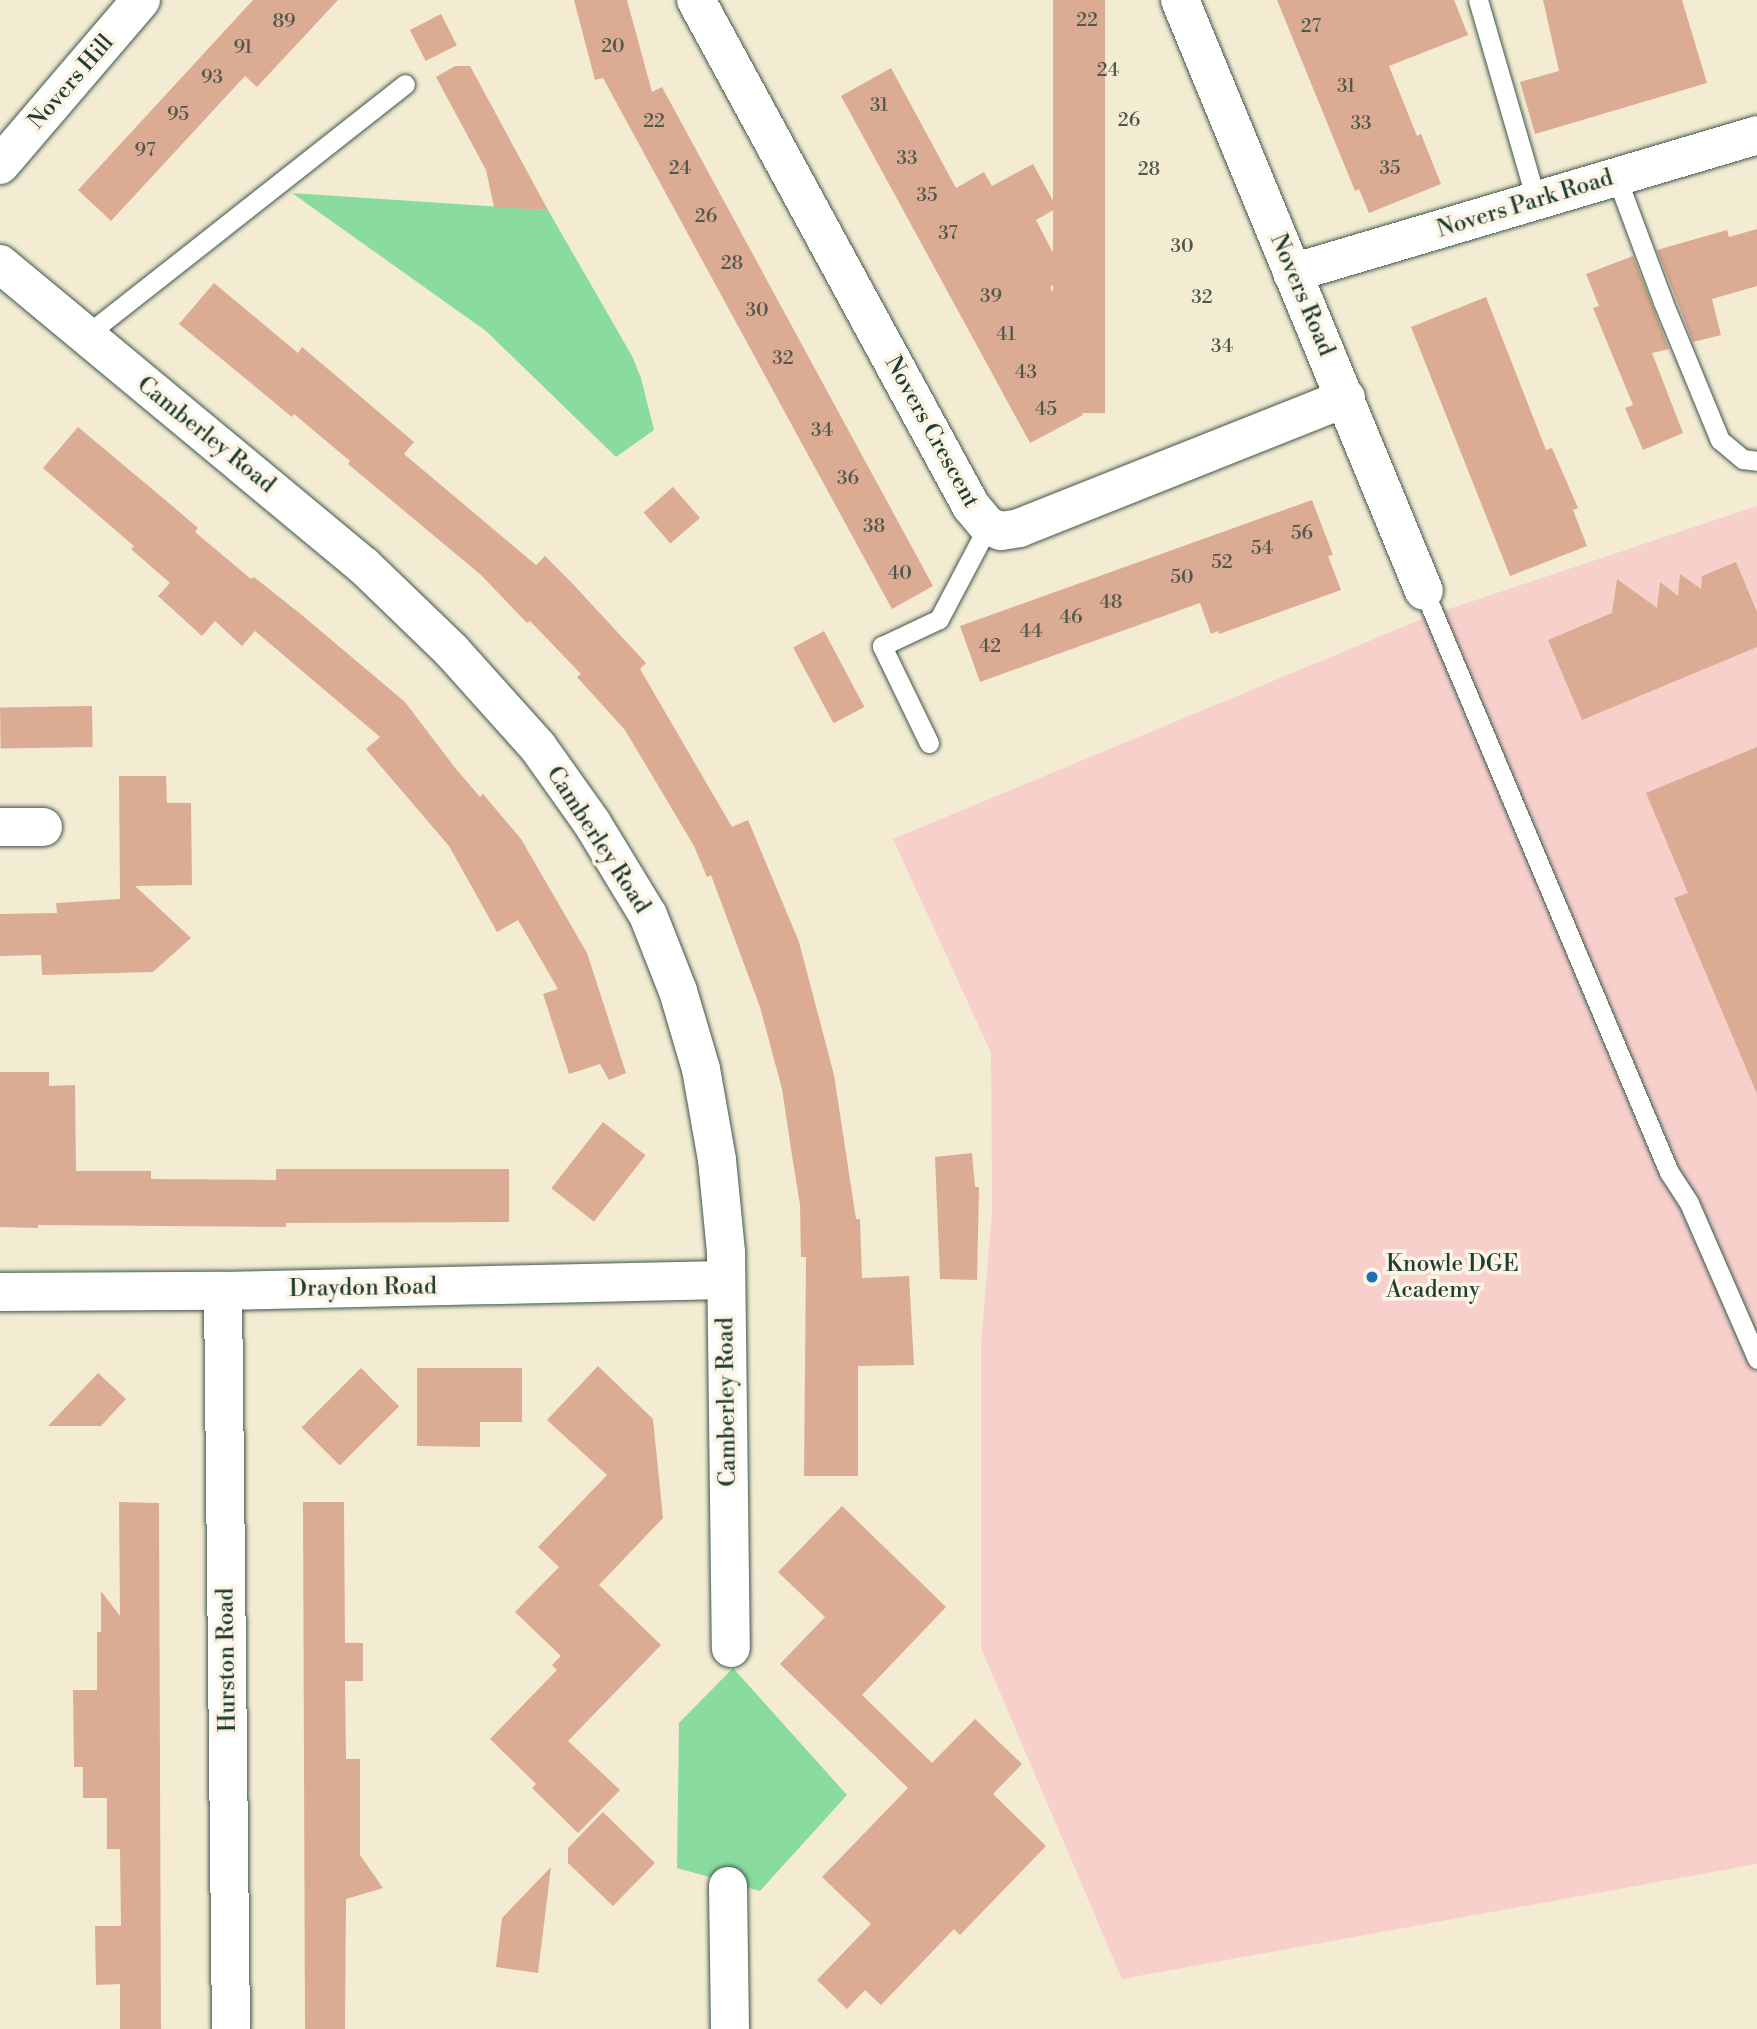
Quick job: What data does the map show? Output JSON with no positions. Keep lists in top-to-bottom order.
{
  "streets": {
    "street": [
      "Novers Hill",
      "Novers Park Road",
      "Novers Road",
      "Novers Crescent",
      "Camberley Road",
      "Draydon Road",
      "Hurston Road"
    ]
  },
  "crossings": [
    ["Novers Park Road", "Novers Road"],
    ["Novers Road", "Novers Crescent"],
    ["Camberley Road", "Draydon Road"],
    ["Draydon Road", "Hurston Road"]
  ],
  "places": ["Knowle DGE Academy"],
  "house_numbers": [
    "22",
    "89",
    "27",
    "20",
    "91",
    "24",
    "93",
    "31",
    "31",
    "95",
    "26",
    "22",
    "33",
    "97",
    "33",
    "24",
    "35",
    "28",
    "35",
    "26",
    "37",
    "30",
    "28",
    "39",
    "32",
    "30",
    "41",
    "34",
    "32",
    "43",
    "45",
    "34",
    "36",
    "38",
    "56",
    "54",
    "52",
    "40",
    "50",
    "48",
    "46",
    "44",
    "42"
  ]
}
